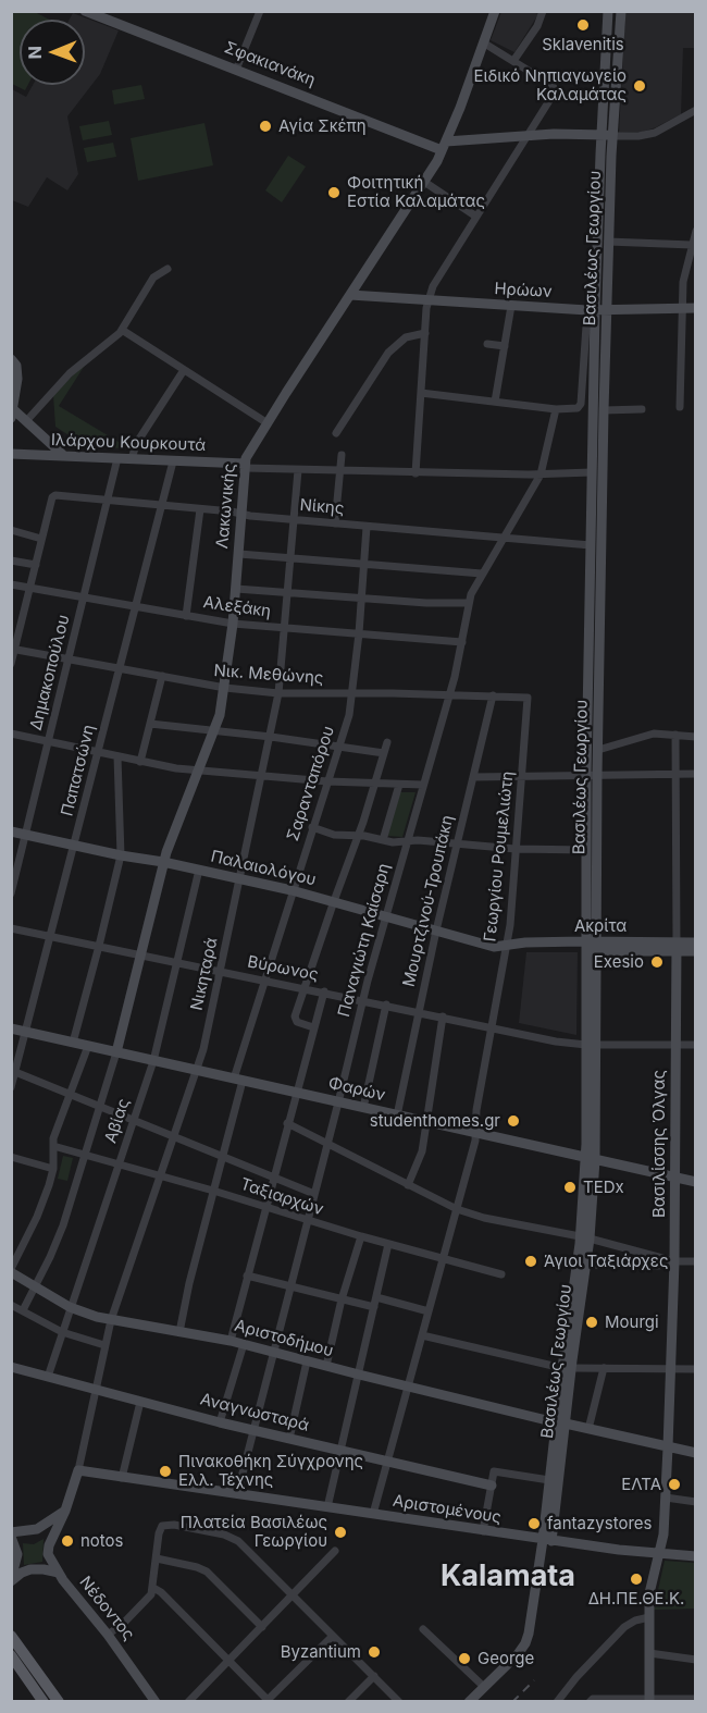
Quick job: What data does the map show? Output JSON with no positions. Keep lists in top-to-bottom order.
{
  "streets": {
    "main road": [
      "Σφακιανάκη",
      "Βασιλέως Γεωργίου",
      "Ηρώων",
      "Ιλάρχου Κουρκουτά",
      "Λακωνικής",
      "Παλαιολόγου",
      "Ακρίτα",
      "Φαρών",
      "Βασιλίσσης Όλγας",
      "Αριστοδήμου",
      "Αναγνωσταρά",
      "Αριστομένους",
      "Νέδοντος"
    ],
    "street": [
      "Νίκης",
      "Αλεξάκη",
      "Δημακοπούλου",
      "Νικ. Μεθώνης",
      "Παπατσώνη",
      "Σαρανταπόρου",
      "Γεωργίου Ρουμελιώτη",
      "Μουρτζινού-Τρουπάκη",
      "Παναγιώτη Καίσαρη",
      "Βύρωνος",
      "Νικηταρά",
      "Αβίας",
      "Ταξιαρχών"
    ]
  },
  "crossings": [
    ["Σφακιανάκη", "Λακωνικής"],
    ["Βασιλέως Γεωργίου", "Ηρώων"],
    ["Βασιλέως Γεωργίου", "Νίκης"],
    ["Βασιλέως Γεωργίου", "Ακρίτα"],
    ["Βασιλέως Γεωργίου", "Βύρωνος"],
    ["Βασιλέως Γεωργίου", "Φαρών"],
    ["Βασιλέως Γεωργίου", "Αριστοδήμου"],
    ["Βασιλέως Γεωργίου", "Αριστομένους"],
    ["Ηρώων", "Λακωνικής"],
    ["Ιλάρχου Κουρκουτά", "Λακωνικής"],
    ["Ιλάρχου Κουρκουτά", "Δημακοπούλου"],
    ["Ιλάρχου Κουρκουτά", "Παπατσώνη"],
    ["Λακωνικής", "Νίκης"],
    ["Λακωνικής", "Αλεξάκη"],
    ["Λακωνικής", "Νικ. Μεθώνης"],
    ["Λακωνικής", "Παλαιολόγου"],
    ["Λακωνικής", "Βύρωνος"],
    ["Λακωνικής", "Φαρών"],
    ["Νίκης", "Δημακοπούλου"],
    ["Νίκης", "Παπατσώνη"],
    ["Νίκης", "Σαρανταπόρου"],
    ["Νίκης", "Παναγιώτη Καίσαρη"],
    ["Νίκης", "Νικηταρά"],
    ["Αλεξάκη", "Δημακοπούλου"],
    ["Αλεξάκη", "Παπατσώνη"],
    ["Αλεξάκη", "Σαρανταπόρου"],
    ["Αλεξάκη", "Παναγιώτη Καίσαρη"],
    ["Αλεξάκη", "Νικηταρά"],
    ["Δημακοπούλου", "Νικ. Μεθώνης"],
    ["Δημακοπούλου", "Παλαιολόγου"],
    ["Νικ. Μεθώνης", "Παπατσώνη"],
    ["Νικ. Μεθώνης", "Σαρανταπόρου"],
    ["Νικ. Μεθώνης", "Γεωργίου Ρουμελιώτη"],
    ["Νικ. Μεθώνης", "Μουρτζινού-Τρουπάκη"],
    ["Νικ. Μεθώνης", "Παναγιώτη Καίσαρη"],
    ["Νικ. Μεθώνης", "Νικηταρά"],
    ["Παπατσώνη", "Παλαιολόγου"],
    ["Παπατσώνη", "Βύρωνος"],
    ["Παπατσώνη", "Φαρών"],
    ["Σαρανταπόρου", "Παλαιολόγου"],
    ["Σαρανταπόρου", "Βύρωνος"],
    ["Σαρανταπόρου", "Φαρών"],
    ["Σαρανταπόρου", "Ταξιαρχών"],
    ["Σαρανταπόρου", "Αριστοδήμου"],
    ["Γεωργίου Ρουμελιώτη", "Παλαιολόγου"],
    ["Γεωργίου Ρουμελιώτη", "Ακρίτα"],
    ["Γεωργίου Ρουμελιώτη", "Βύρωνος"],
    ["Γεωργίου Ρουμελιώτη", "Φαρών"],
    ["Γεωργίου Ρουμελιώτη", "Ταξιαρχών"],
    ["Γεωργίου Ρουμελιώτη", "Αριστοδήμου"],
    ["Γεωργίου Ρουμελιώτη", "Αναγνωσταρά"],
    ["Γεωργίου Ρουμελιώτη", "Αριστομένους"],
    ["Παλαιολόγου", "Μουρτζινού-Τρουπάκη"],
    ["Παλαιολόγου", "Ακρίτα"],
    ["Παλαιολόγου", "Παναγιώτη Καίσαρη"],
    ["Παλαιολόγου", "Νικηταρά"],
    ["Παλαιολόγου", "Αβίας"],
    ["Μουρτζινού-Τρουπάκη", "Βύρωνος"],
    ["Μουρτζινού-Τρουπάκη", "Φαρών"],
    ["Ακρίτα", "Βασιλίσσης Όλγας"],
    ["Παναγιώτη Καίσαρη", "Βύρωνος"],
    ["Παναγιώτη Καίσαρη", "Φαρών"],
    ["Παναγιώτη Καίσαρη", "Ταξιαρχών"],
    ["Παναγιώτη Καίσαρη", "Αριστοδήμου"],
    ["Παναγιώτη Καίσαρη", "Αναγνωσταρά"],
    ["Παναγιώτη Καίσαρη", "Αριστομένους"],
    ["Βύρωνος", "Νικηταρά"],
    ["Βύρωνος", "Αβίας"],
    ["Βύρωνος", "Βασιλίσσης Όλγας"],
    ["Νικηταρά", "Φαρών"],
    ["Νικηταρά", "Ταξιαρχών"],
    ["Νικηταρά", "Αριστοδήμου"],
    ["Νικηταρά", "Αναγνωσταρά"],
    ["Νικηταρά", "Αριστομένους"],
    ["Φαρών", "Αβίας"],
    ["Φαρών", "Βασιλίσσης Όλγας"],
    ["Αβίας", "Ταξιαρχών"],
    ["Αβίας", "Αριστοδήμου"],
    ["Αβίας", "Αναγνωσταρά"],
    ["Βασιλίσσης Όλγας", "Αριστοδήμου"],
    ["Βασιλίσσης Όλγας", "Αριστομένους"]
  ],
  "districts": ["Kalamata"],
  "places": [
    "Sklavenitis",
    "Ειδικό Νηπιαγωγείο Καλαμάτας",
    "Αγία Σκέπη",
    "Φοιτητική Εστία Καλαμάτας",
    "Exesio",
    "studenthomes.gr",
    "TEDx",
    "Άγιοι Ταξιάρχες",
    "Mourgi",
    "Πινακοθήκη Σύγχρονης Ελλ. Τέχνης",
    "ΕΛΤΑ",
    "fantazystores",
    "Πλατεία Βασιλέως Γεωργίου",
    "notos",
    "ΔΗ.ΠΕ.ΘΕ.Κ.",
    "Byzantium",
    "George"
  ],
  "north": "left"
}
